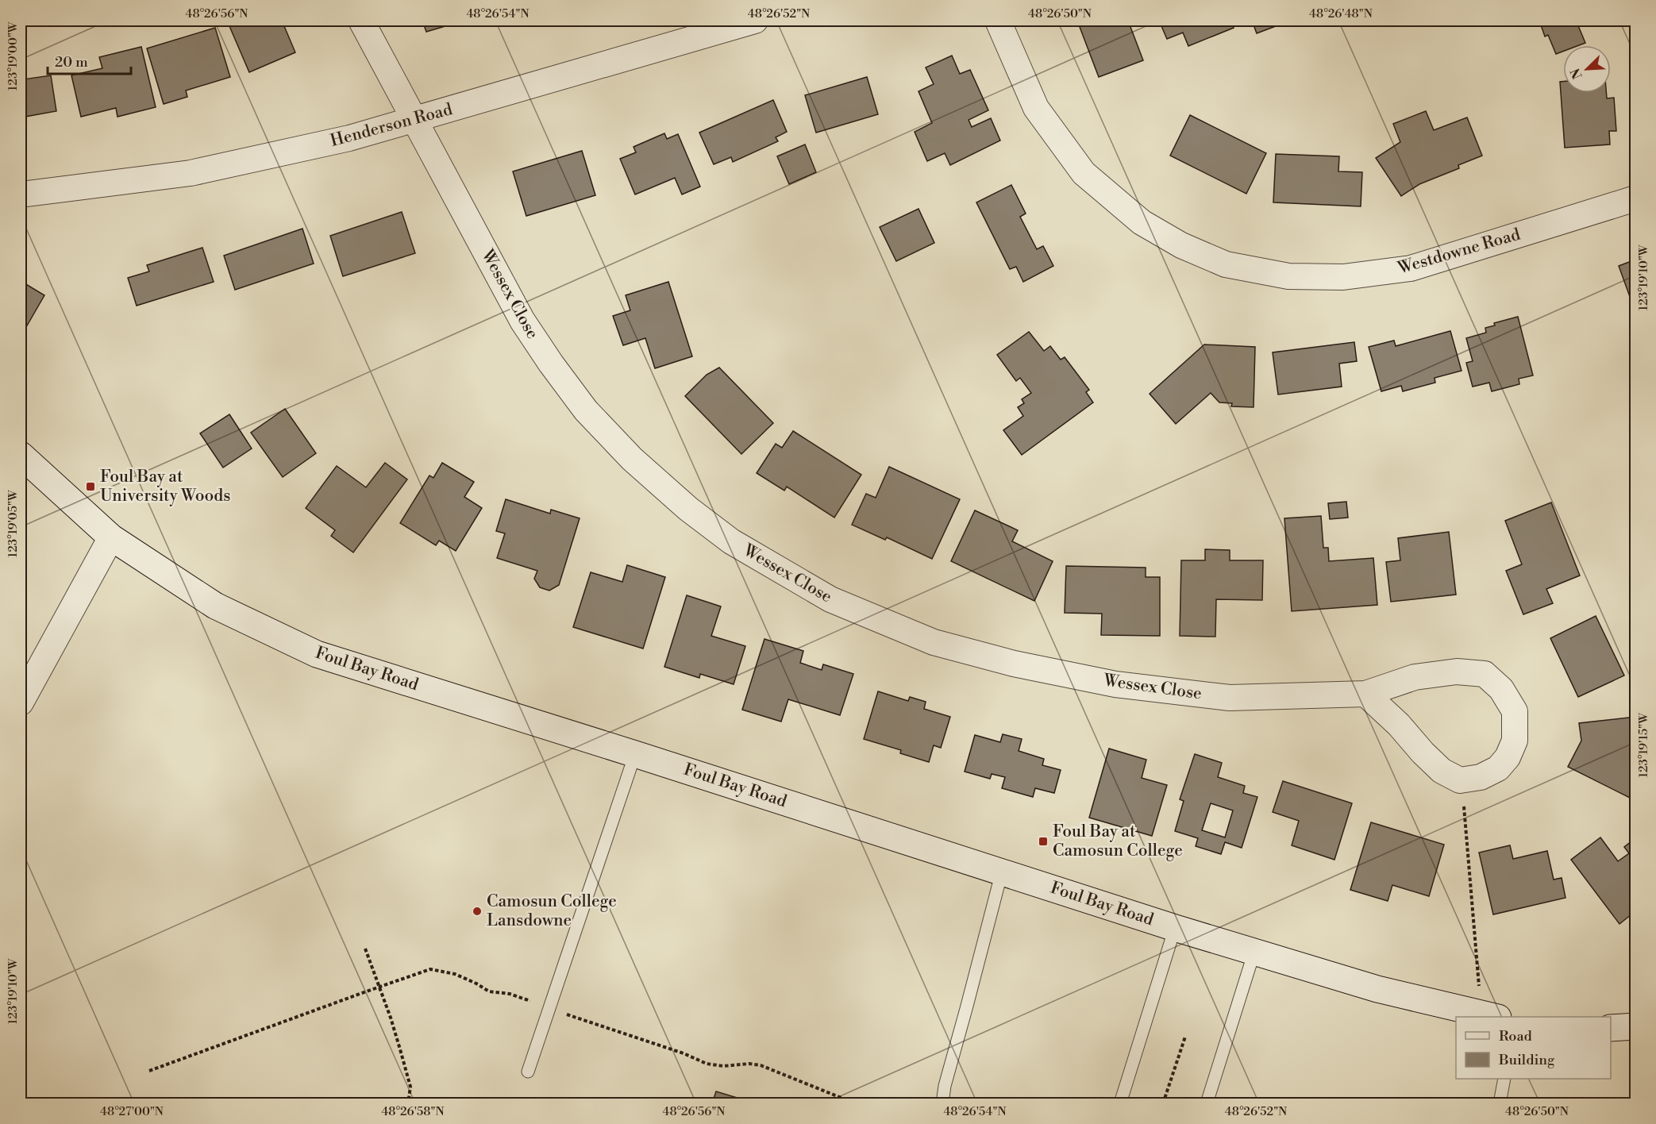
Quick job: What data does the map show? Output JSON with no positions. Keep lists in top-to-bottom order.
{
  "streets": {
    "main road": ["Foul Bay Road"],
    "street": ["Henderson Road", "Westdowne Road", "Wessex Close"]
  },
  "crossings": [
    ["Henderson Road", "Wessex Close"]
  ],
  "places": {
    "transit": ["Foul Bay at University Woods", "Foul Bay at Camosun College"],
    "other": ["Camosun College Lansdowne"]
  },
  "legend": ["Road", "Building"],
  "scale_bar": "20 m",
  "north": "bottom left",
  "coordinates": [
    "48°26'56\"N",
    "48°26'54\"N",
    "48°26'52\"N",
    "48°26'50\"N",
    "48°26'48\"N",
    "123°19'00\"W",
    "123°19'10\"W",
    "123°19'05\"W",
    "123°19'15\"W",
    "48°27'00\"N",
    "48°26'58\"N"
  ]
}
